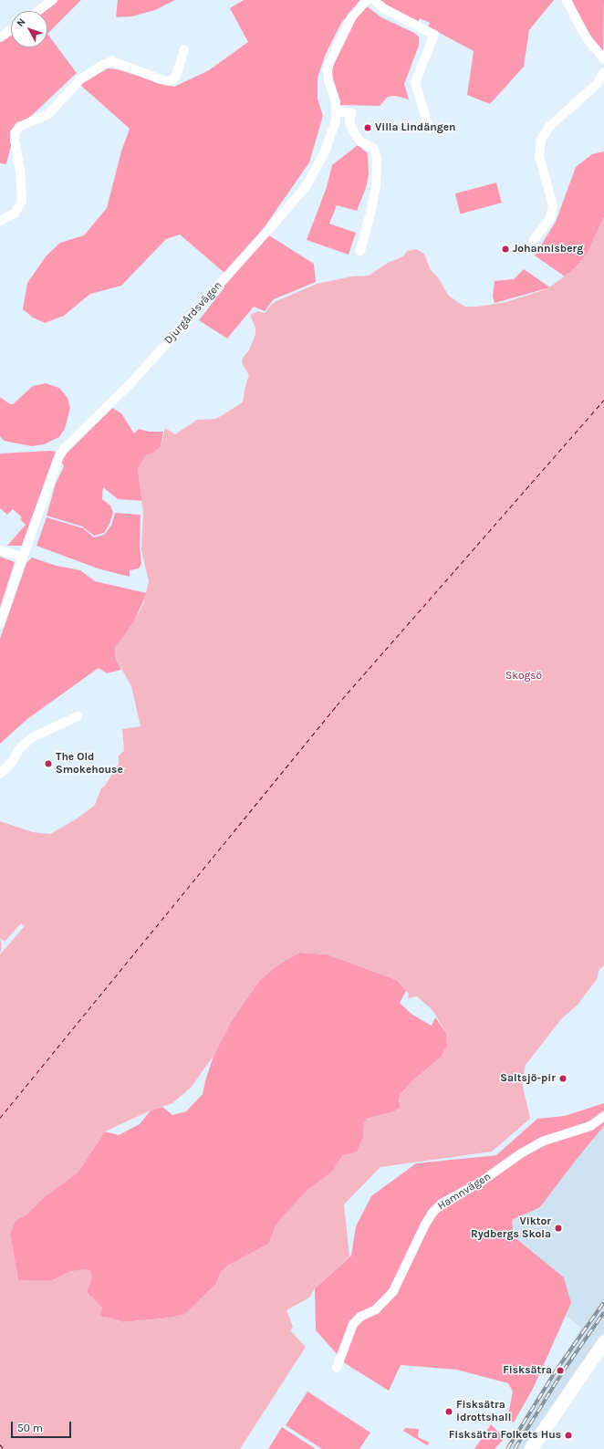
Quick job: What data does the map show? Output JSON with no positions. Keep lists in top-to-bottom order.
{
  "streets": {
    "street": ["Djurgårdsvägen", "Hamnvägen"]
  },
  "parks": ["Skogsö"],
  "places": [
    "Villa Lindängen",
    "Johannisberg",
    "The Old Smokehouse",
    "Saltsjö-pir",
    "Viktor Rydbergs Skola",
    "Fisksätra",
    "Fisksätra idrottshall",
    "Fisksätra Folkets Hus"
  ],
  "scale_bar": "50 m",
  "north": "top left"
}
